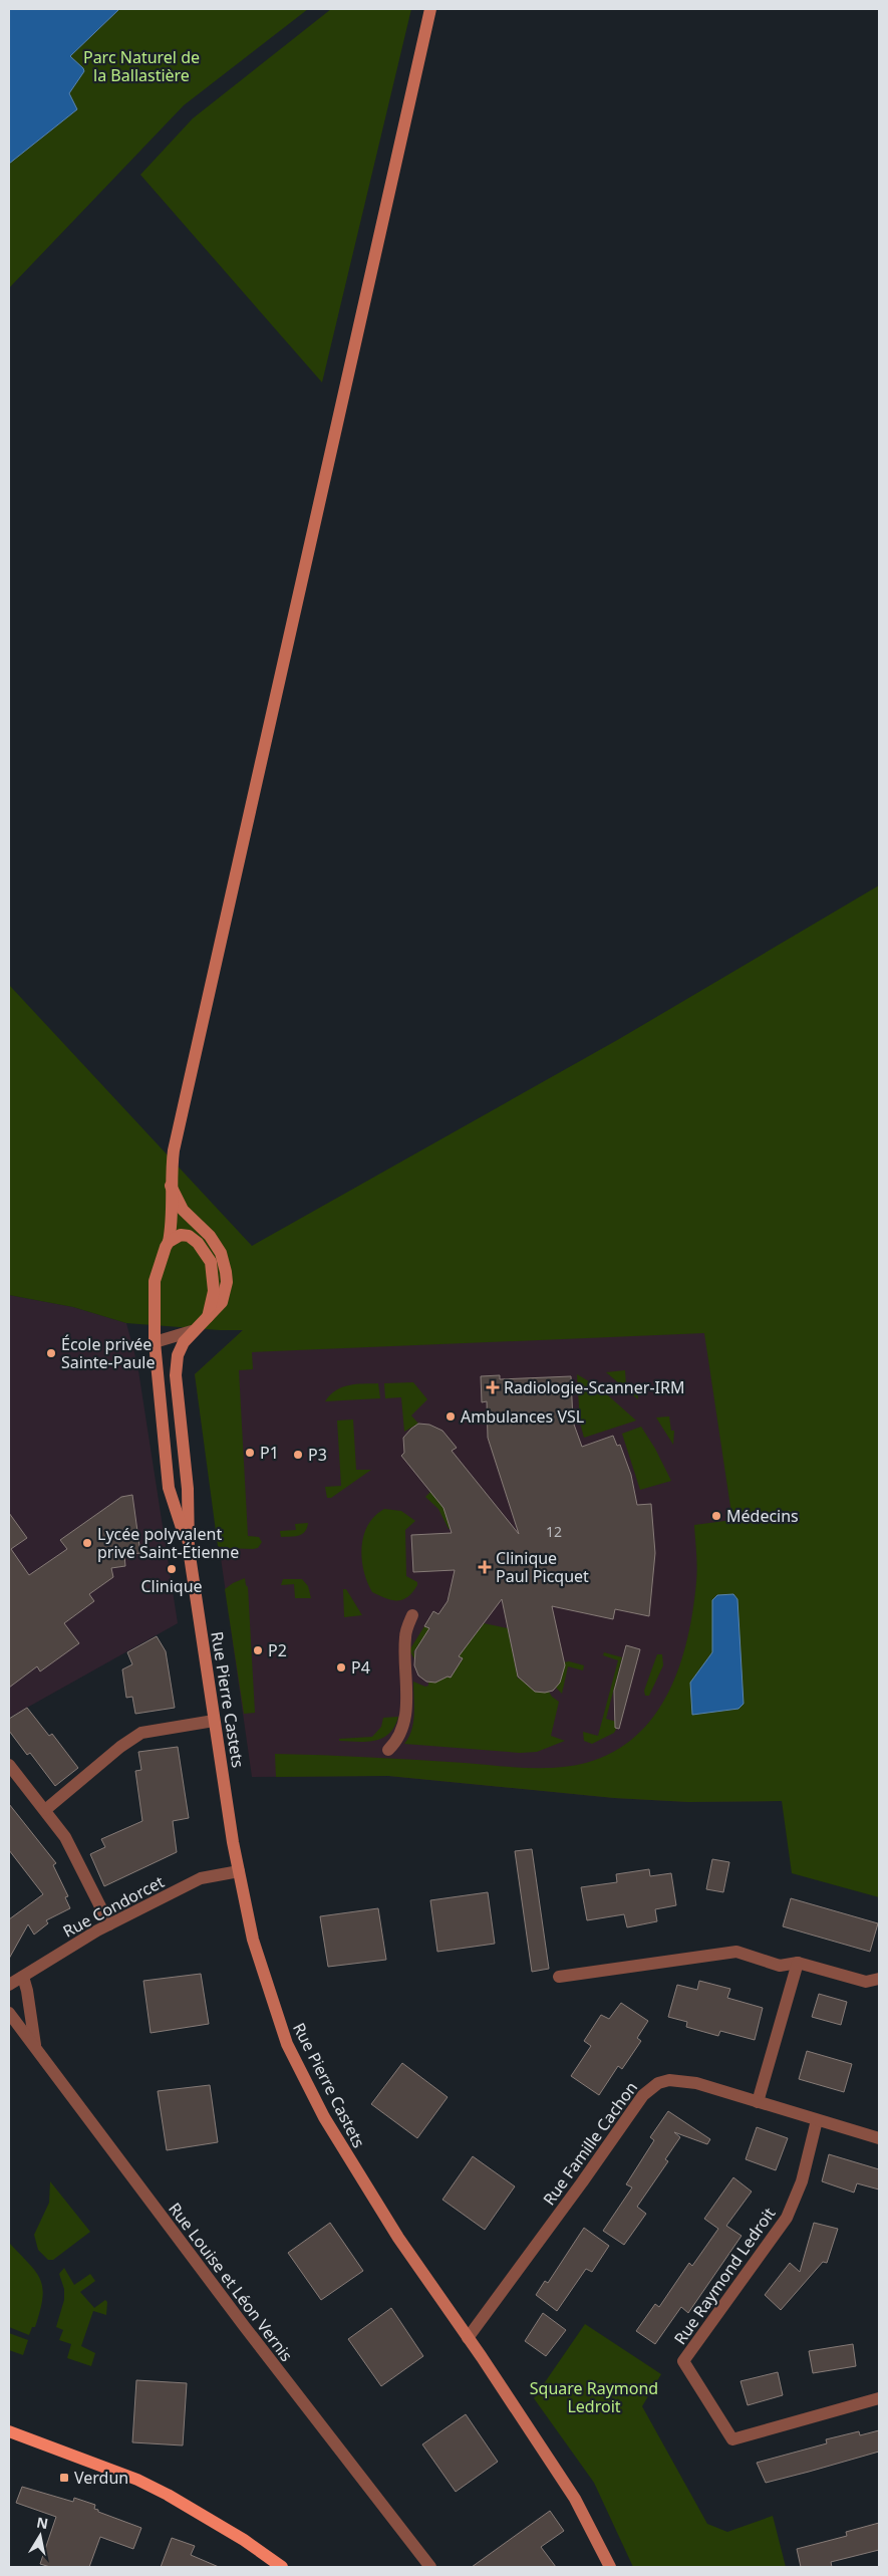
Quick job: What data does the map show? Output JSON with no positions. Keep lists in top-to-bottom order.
{
  "streets": {
    "street": [
      "Rue Pierre Castets",
      "Rue Condorcet",
      "Rue Famille Cachon",
      "Rue Raymond Ledroit",
      "Rue Louise et Léon Vernis"
    ]
  },
  "crossings": [
    ["Rue Pierre Castets", "Rue Condorcet"],
    ["Rue Pierre Castets", "Rue Famille Cachon"],
    ["Rue Famille Cachon", "Rue Raymond Ledroit"]
  ],
  "parks": ["Parc Naturel de la Ballastière", "Square Raymond Ledroit"],
  "places": {
    "other": [
      "École privée Sainte-Paule",
      "Ambulances VSL",
      "P1",
      "P3",
      "Médecins",
      "Lycée polyvalent privé Saint-Étienne",
      "Clinique",
      "P2",
      "P4"
    ],
    "health": ["Radiologie-Scanner-IRM", "Clinique Paul Picquet"],
    "transit": ["Verdun"]
  },
  "house_numbers": ["12"],
  "north": "top"
}
